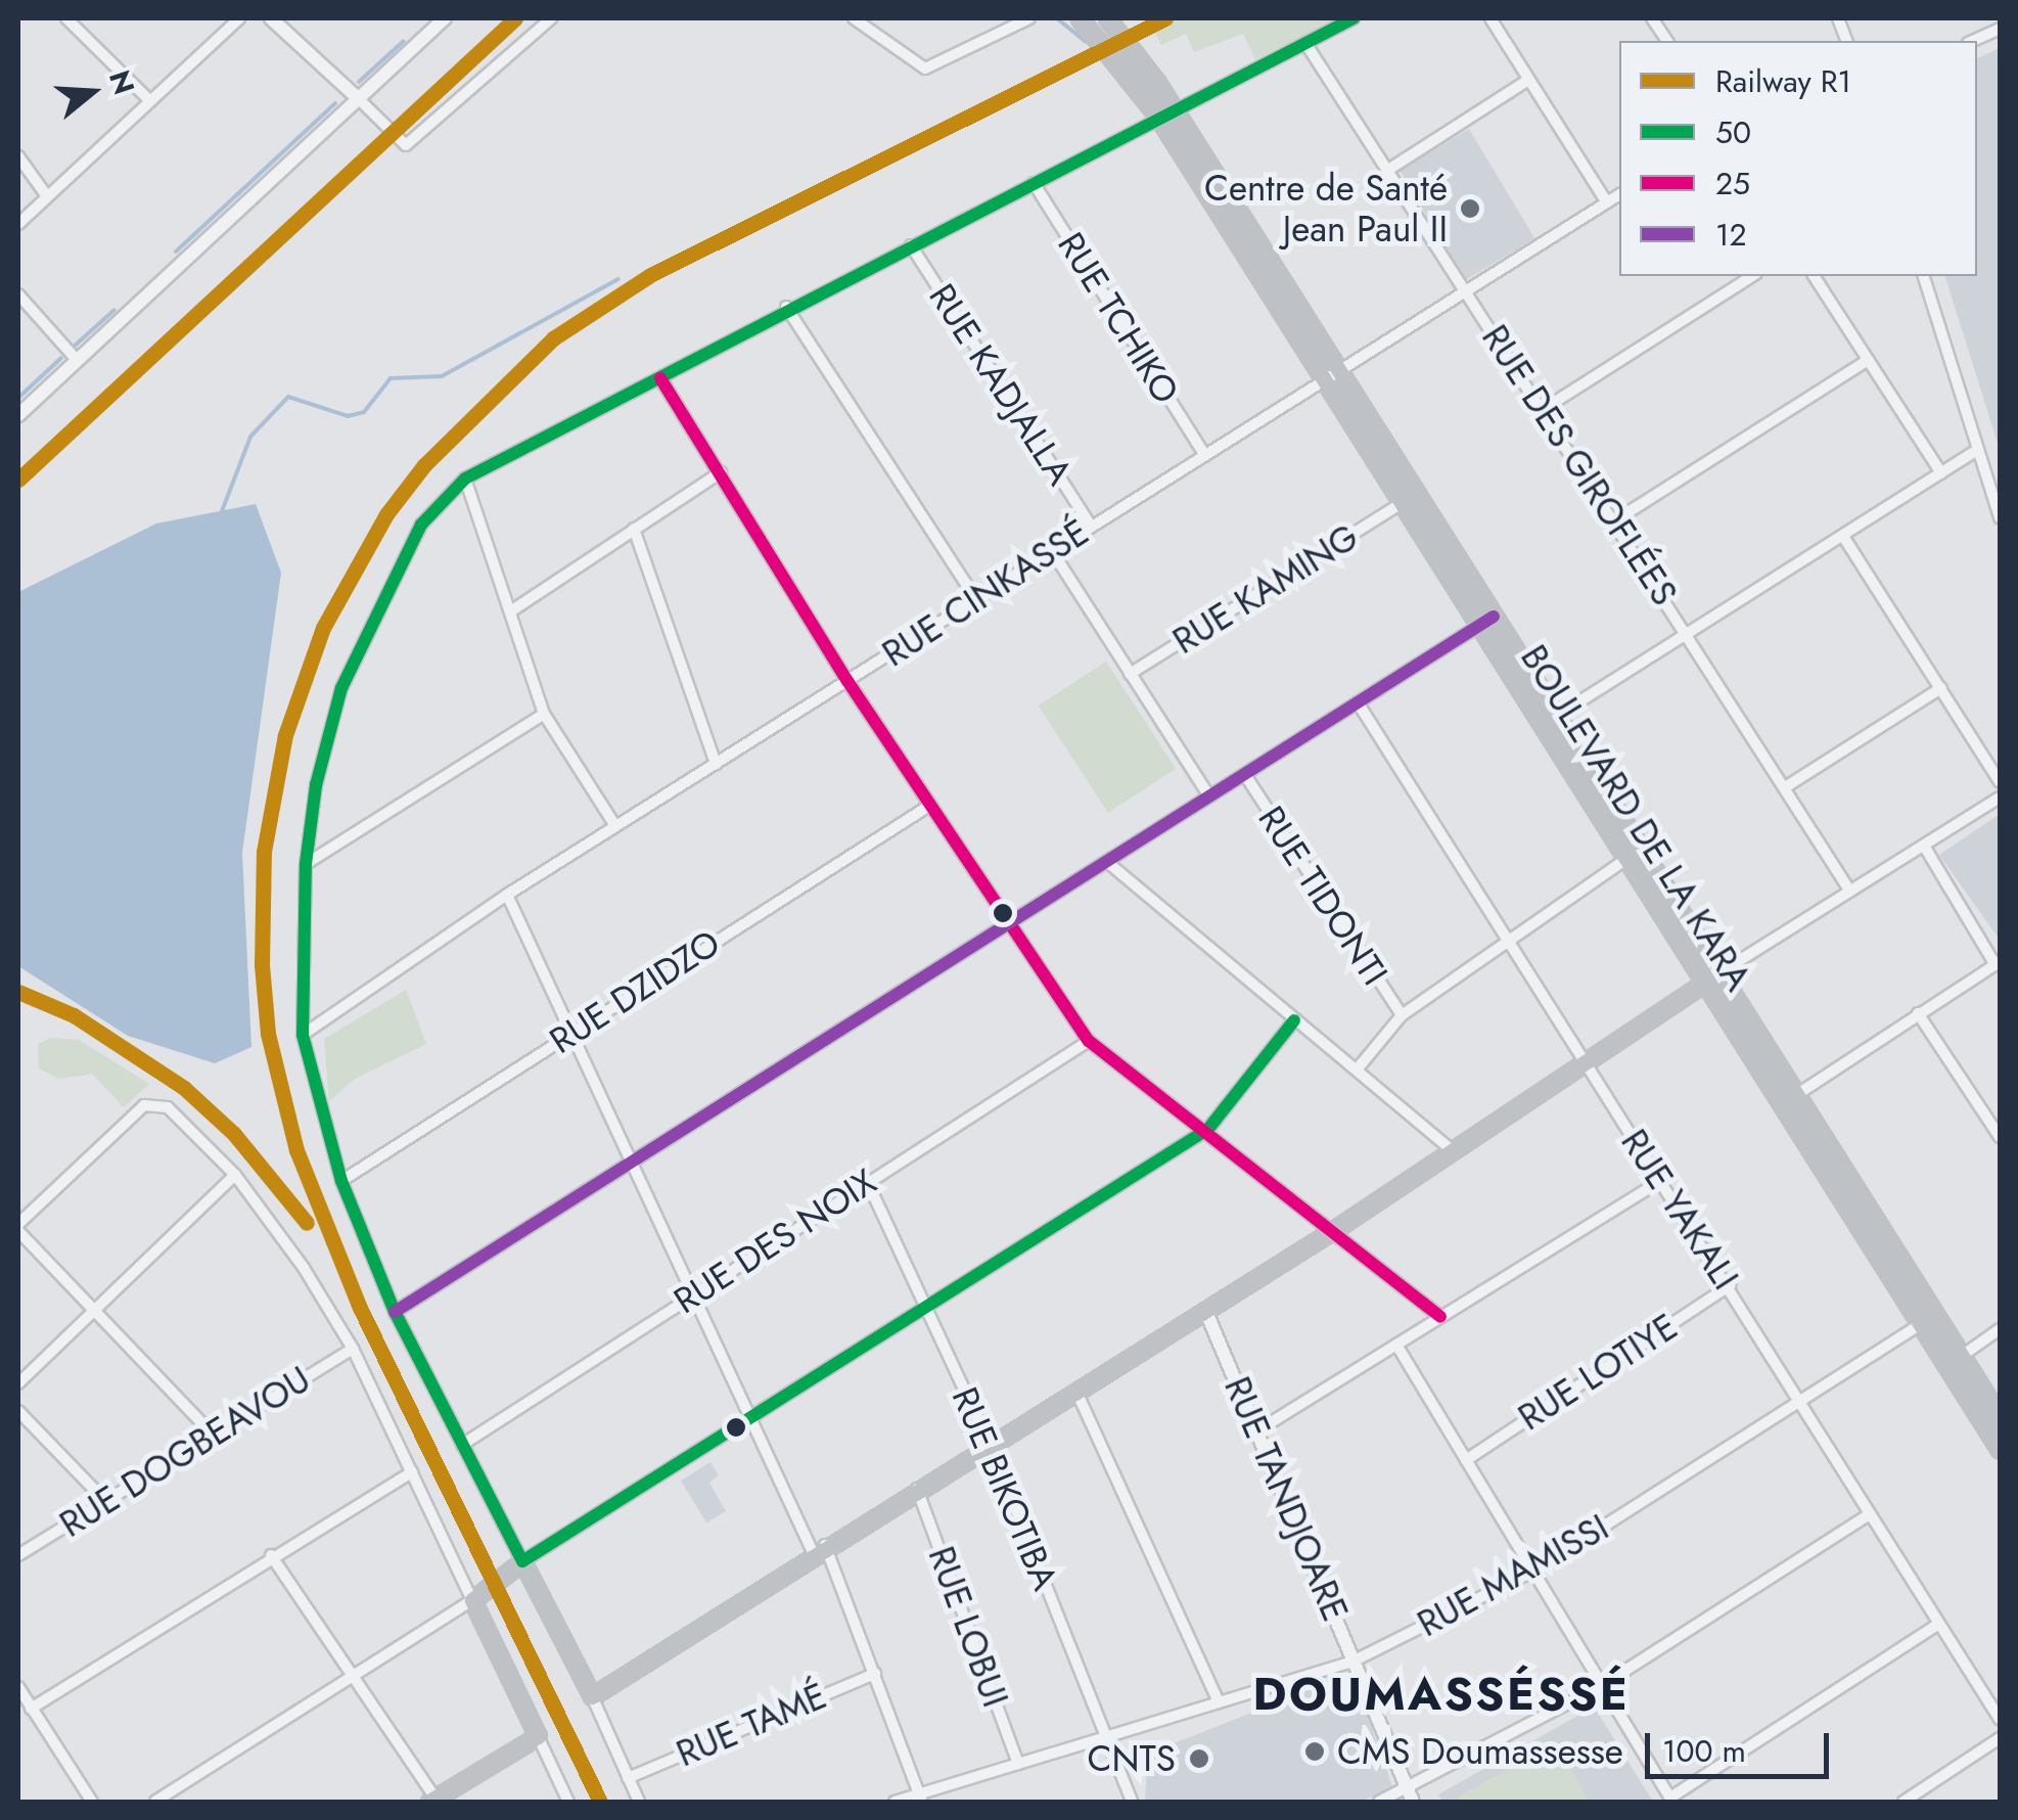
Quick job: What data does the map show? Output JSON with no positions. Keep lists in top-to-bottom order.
{
  "streets": {
    "main road": ["BOULEVARD DE LA KARA"],
    "street": [
      "RUE TCHIKO",
      "RUE KADJALLA",
      "RUE DES GIROFLÉES",
      "RUE KAMING",
      "RUE CINKASSÉ",
      "RUE TIDONTI",
      "RUE DZIDZO",
      "RUE YAKALI",
      "RUE DES NOIX",
      "RUE LOTIYE",
      "RUE DOGBEAVOU",
      "RUE BIKOTIBA",
      "RUE TANDJOARE",
      "RUE MAMISSI",
      "RUE LOBUI",
      "RUE TAMÉ"
    ]
  },
  "crossings": [
    ["RUE TCHIKO", "RUE CINKASSÉ"],
    ["RUE KADJALLA", "RUE CINKASSÉ"],
    ["RUE DES GIROFLÉES", "RUE CINKASSÉ"],
    ["RUE KAMING", "BOULEVARD DE LA KARA"],
    ["RUE CINKASSÉ", "BOULEVARD DE LA KARA"],
    ["BOULEVARD DE LA KARA", "RUE MAMISSI"],
    ["RUE YAKALI", "RUE LOTIYE"],
    ["RUE YAKALI", "RUE MAMISSI"],
    ["RUE DES NOIX", "RUE BIKOTIBA"],
    ["RUE BIKOTIBA", "RUE MAMISSI"],
    ["RUE TANDJOARE", "RUE MAMISSI"],
    ["RUE MAMISSI", "RUE LOBUI"]
  ],
  "districts": ["DOUMASSÉSSÉ"],
  "places": ["Centre de Santé Jean Paul II", "CMS Doumassesse", "CNTS"],
  "lines": [
    "rail line R1",
    "transit line 50",
    "transit line 25",
    "transit line 12"
  ],
  "legend": [
    "Railway R1",
    "50",
    "25",
    "12"
  ],
  "scale_bar": "100 m",
  "north": "right"
}
